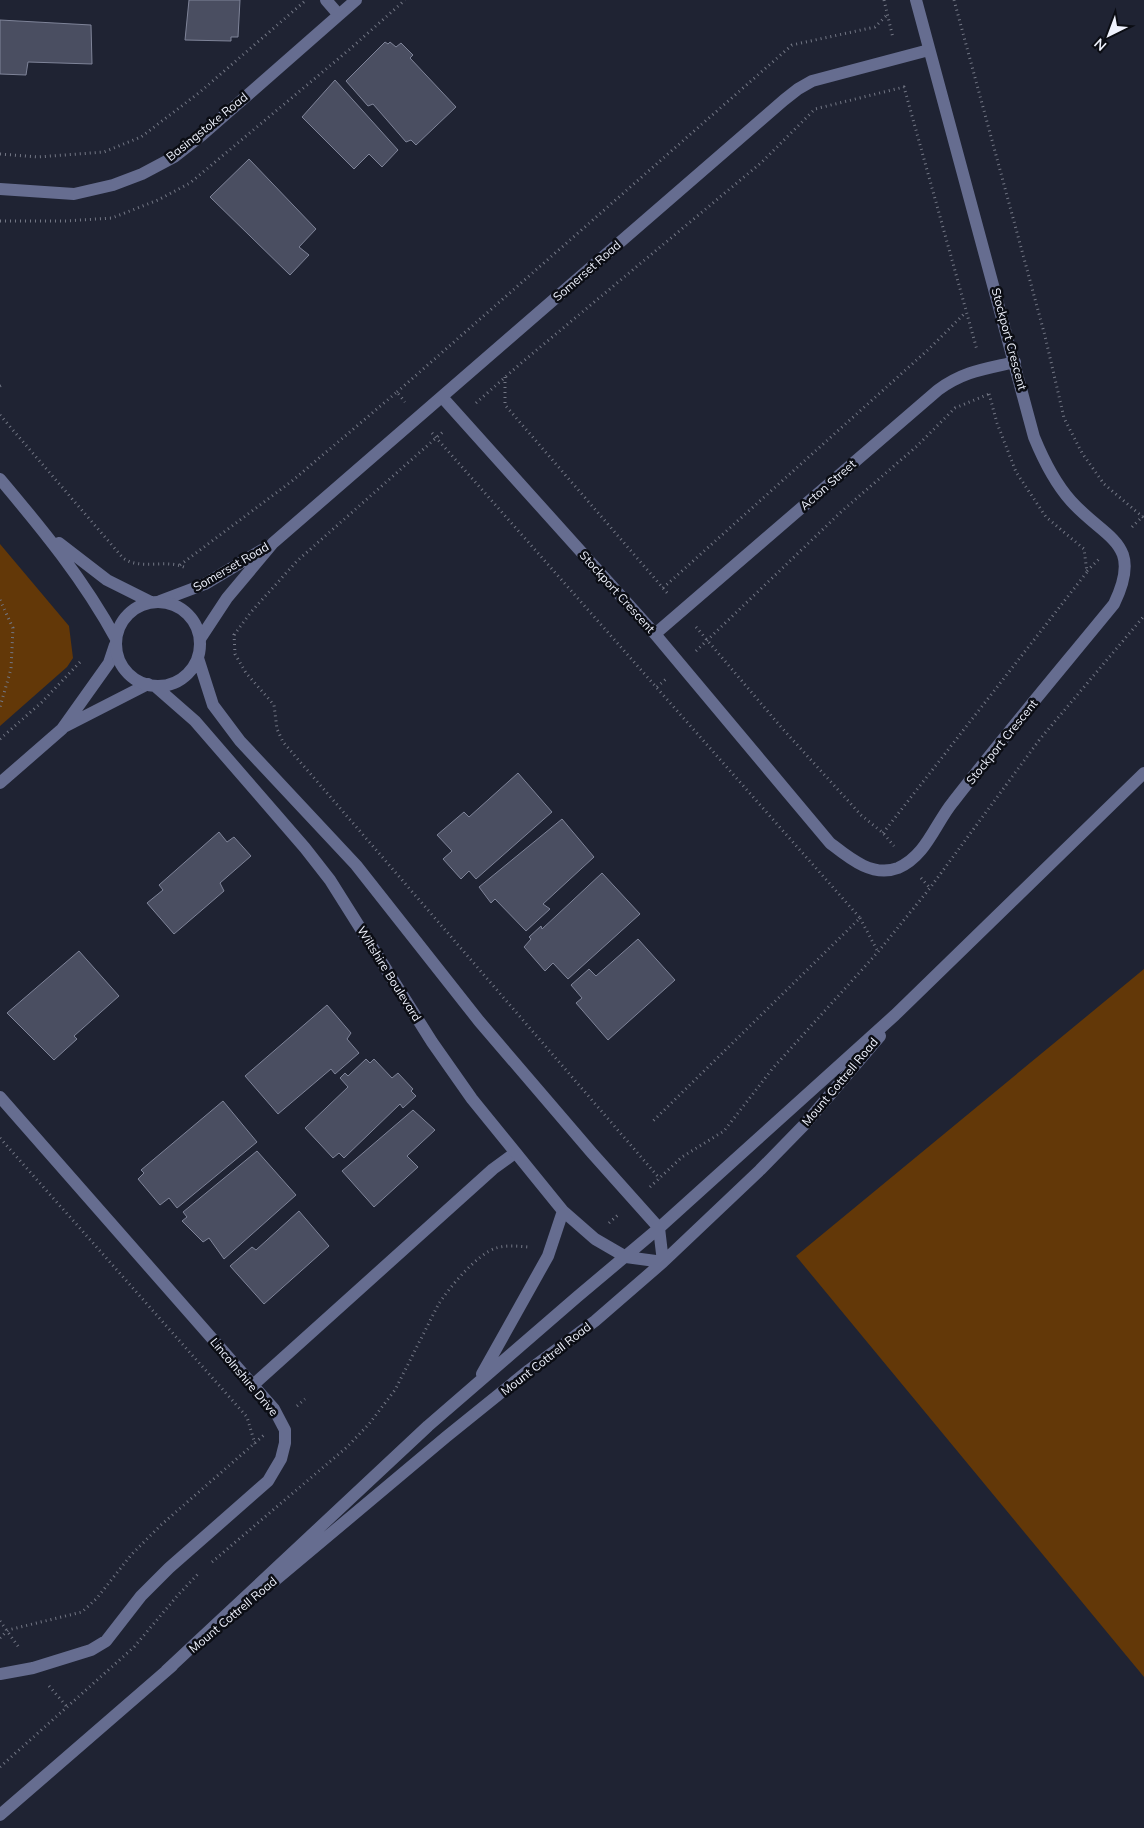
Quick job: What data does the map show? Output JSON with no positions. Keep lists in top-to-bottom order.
{
  "streets": {
    "street": [
      "Basingstoke Road",
      "Somerset Road",
      "Stockport Crescent",
      "Acton Street",
      "Wiltshire Boulevard",
      "Mount Cottrell Road",
      "Lincolnshire Drive"
    ]
  },
  "crossings": [
    ["Somerset Road", "Stockport Crescent"],
    ["Somerset Road", "Wiltshire Boulevard"],
    ["Stockport Crescent", "Acton Street"],
    ["Wiltshire Boulevard", "Mount Cottrell Road"]
  ],
  "north": "bottom left"
}
